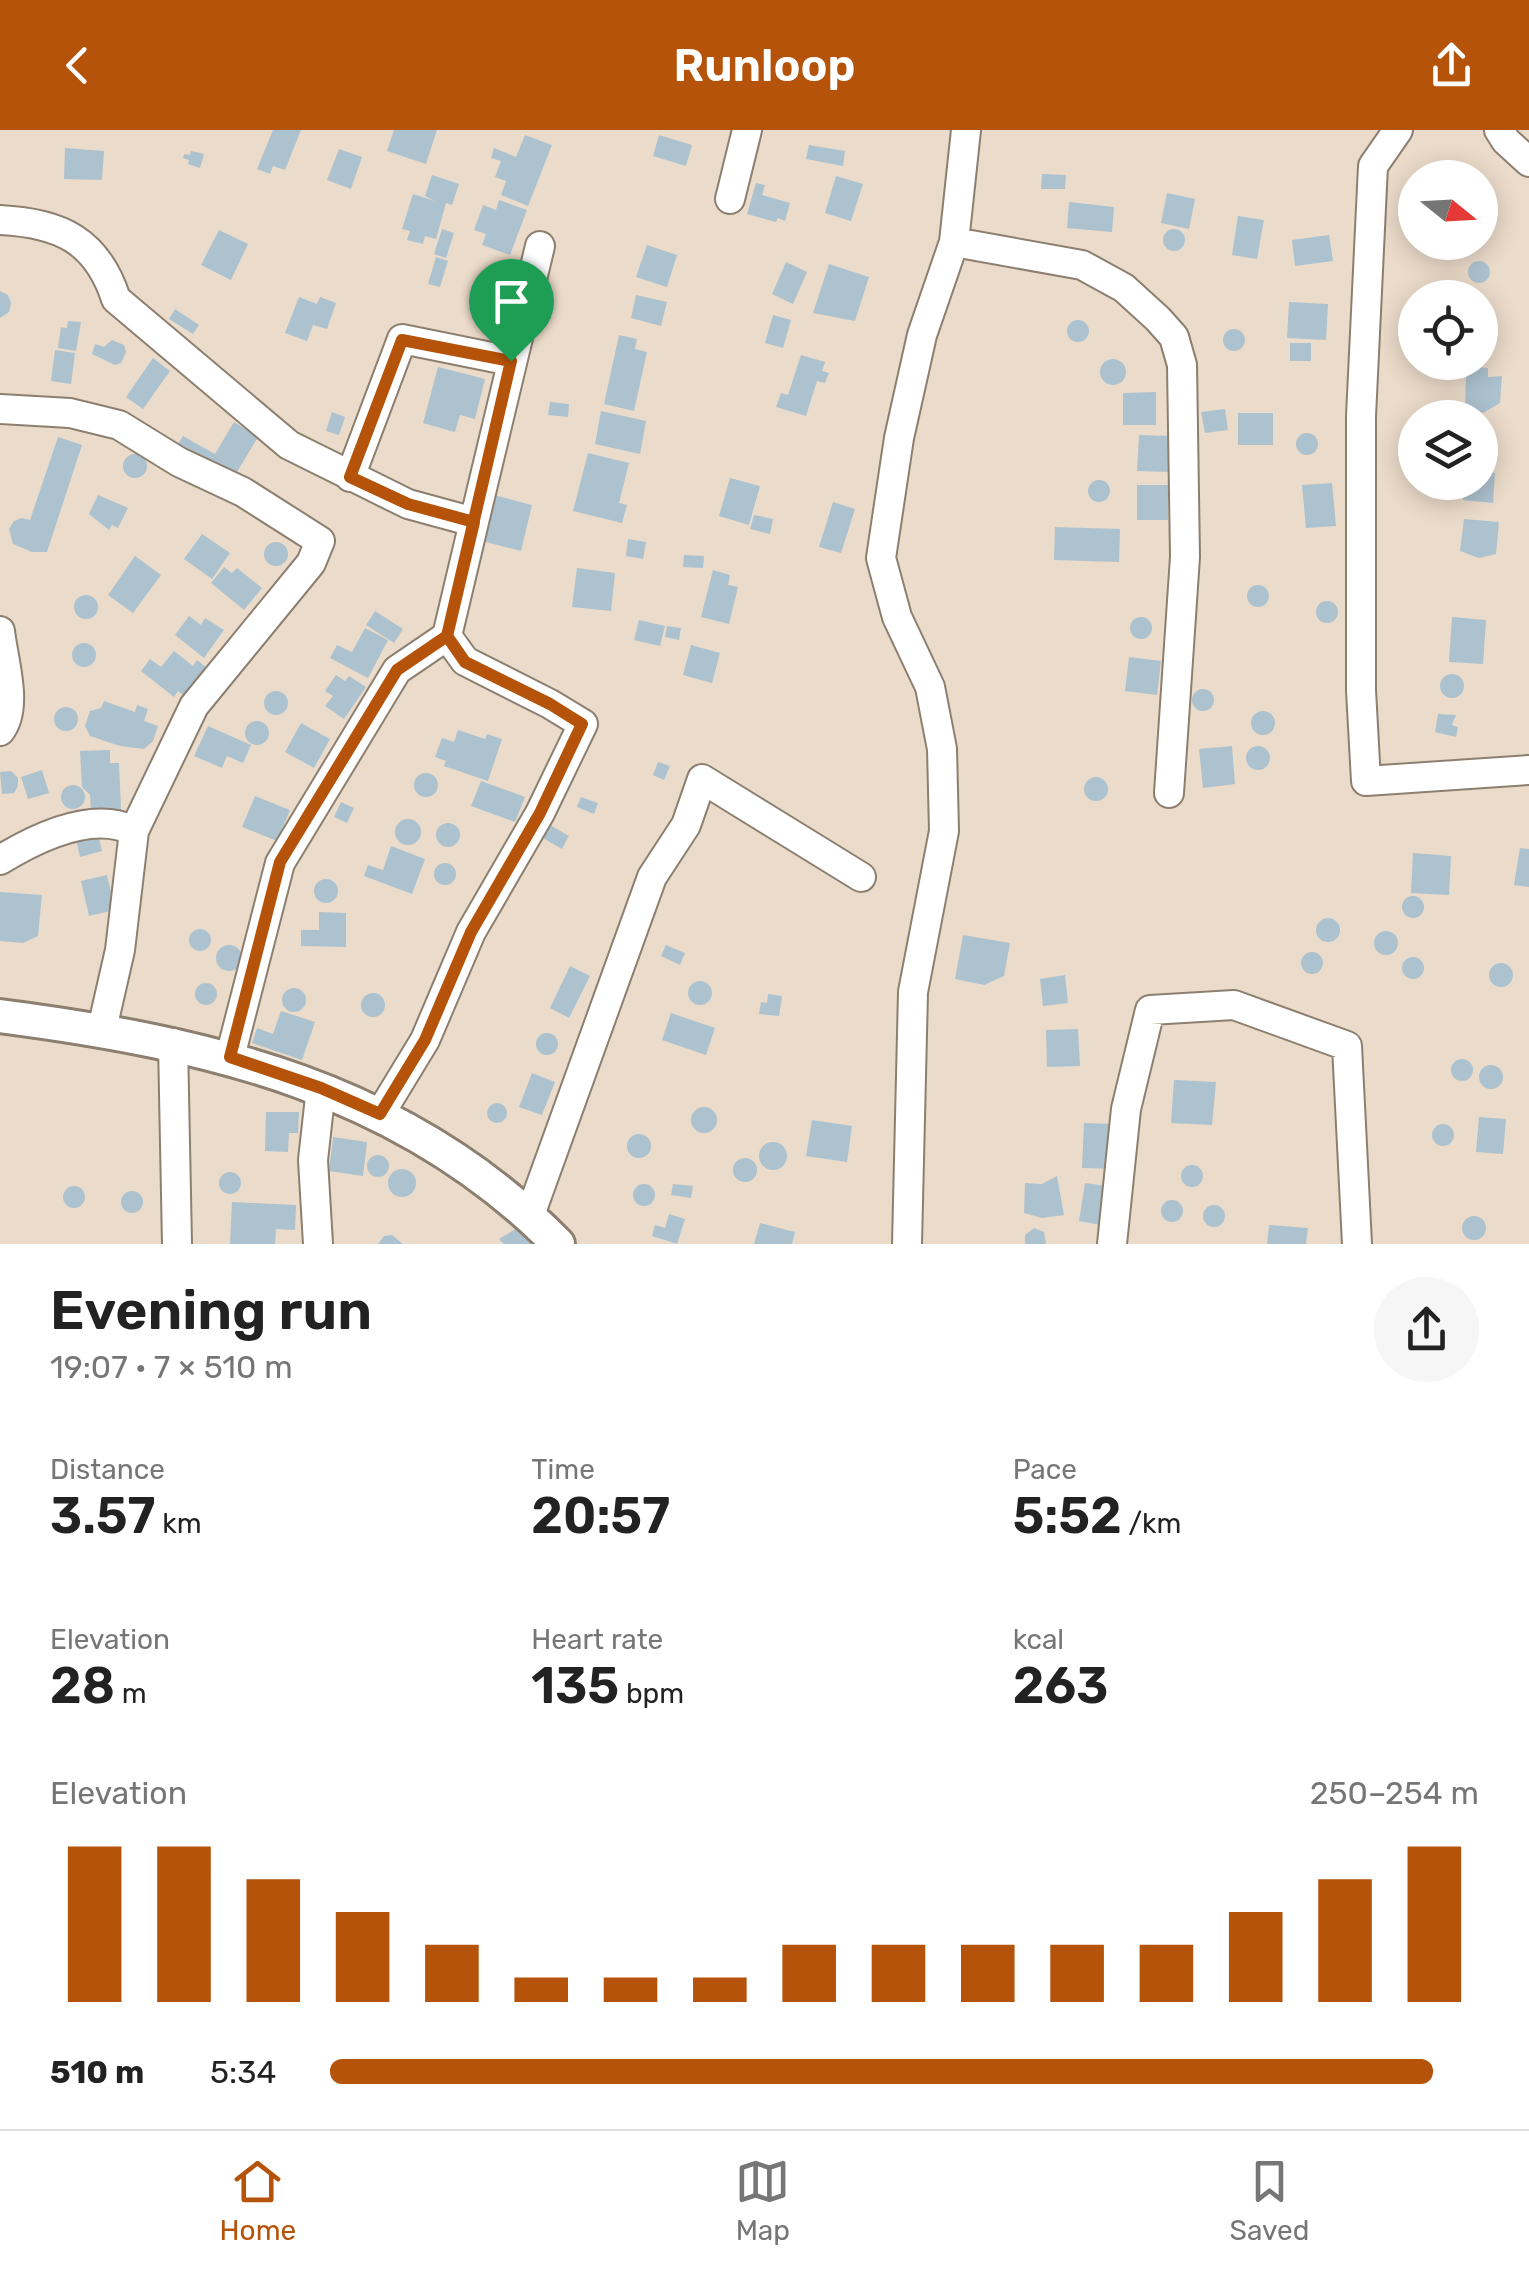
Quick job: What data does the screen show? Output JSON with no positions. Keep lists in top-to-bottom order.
{
  "north": "right",
  "page": {
    "header": "Runloop",
    "heading": ["Evening run", "19:07 · 7 × 510 m"],
    "stats": [
      ["Distance", "3.57 km"],
      ["Time", "20:57"],
      ["Pace", "5:52 /km"],
      ["Elevation", "28 m"],
      ["Heart rate", "135 bpm"],
      ["kcal", "263"]
    ],
    "chart": ["Elevation", "250–254 m"],
    "list": [
      {
        "name": "510 m",
        "note": "5:34"
      }
    ],
    "tabs": ["Home", "Map", "Saved"]
  }
}
